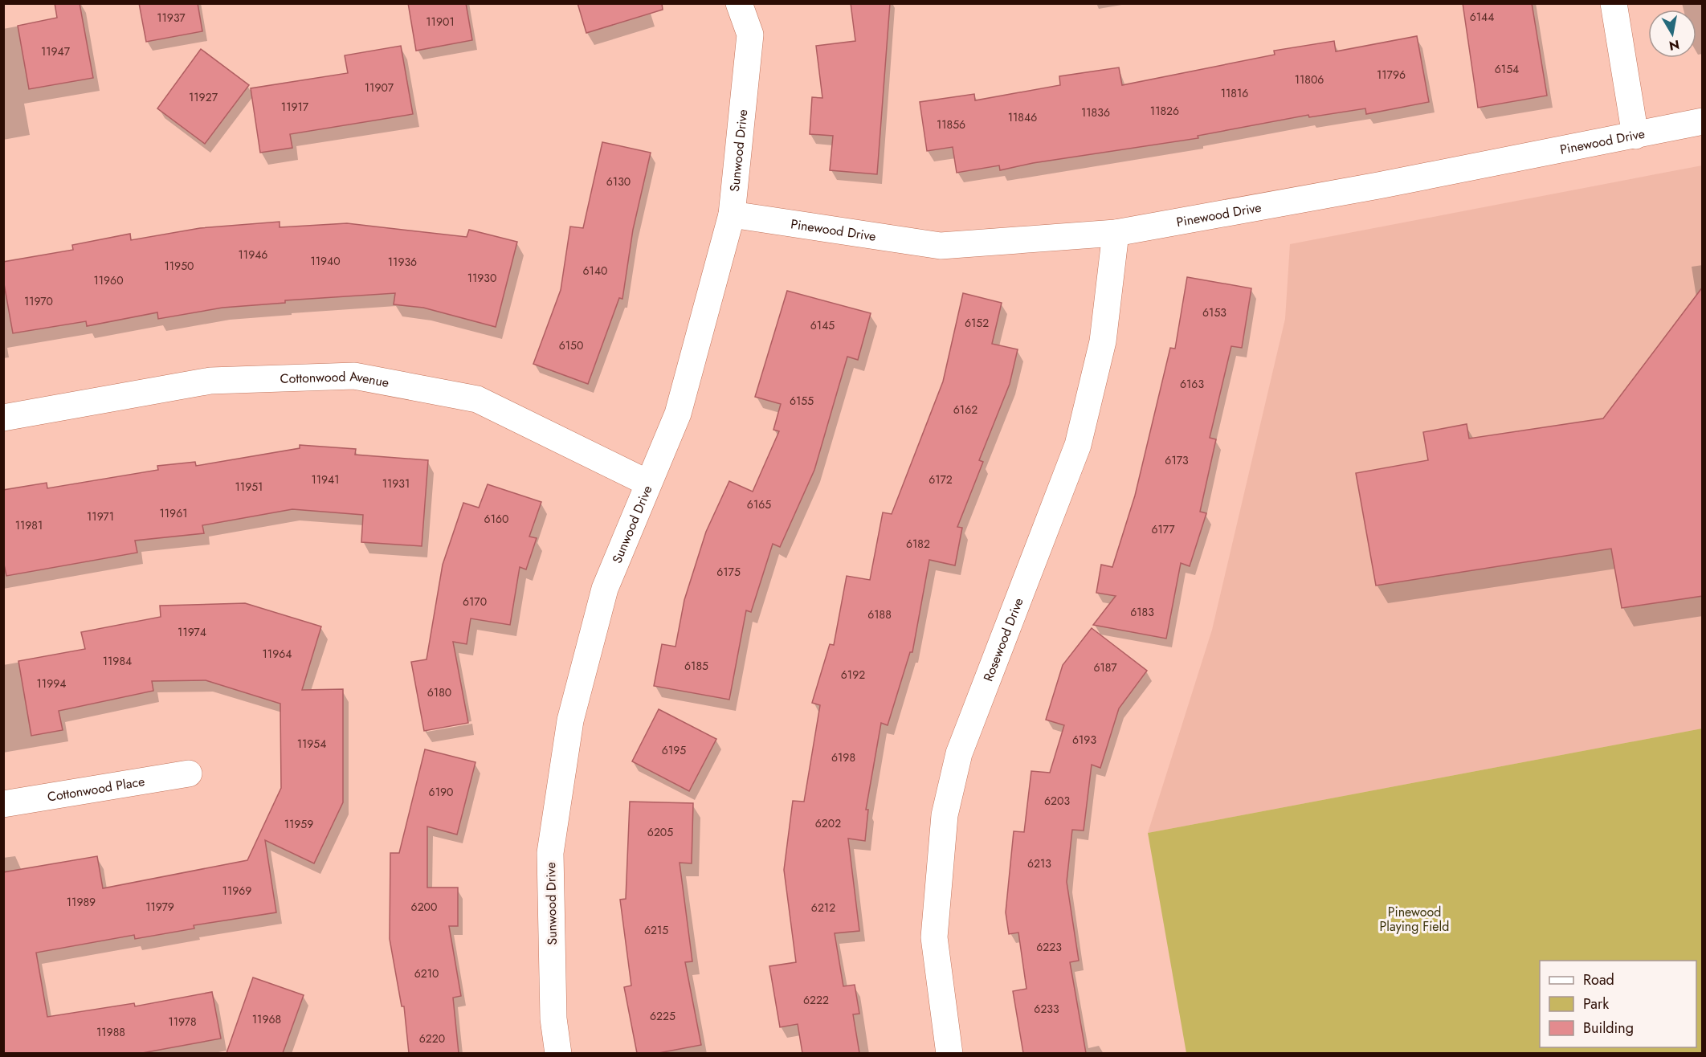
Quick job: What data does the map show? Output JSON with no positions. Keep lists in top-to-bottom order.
{
  "streets": {
    "street": [
      "Pinewood Drive",
      "Sunwood Drive",
      "Cottonwood Avenue",
      "Rosewood Drive",
      "Cottonwood Place"
    ]
  },
  "crossings": [
    ["Pinewood Drive", "Sunwood Drive"],
    ["Pinewood Drive", "Rosewood Drive"],
    ["Sunwood Drive", "Cottonwood Avenue"]
  ],
  "parks": ["Pinewood Playing Field"],
  "house_numbers": [
    "6144",
    "11937",
    "11901",
    "11947",
    "6154",
    "11796",
    "11806",
    "11907",
    "11816",
    "11927",
    "11917",
    "11826",
    "11836",
    "11846",
    "11856",
    "6130",
    "11946",
    "11940",
    "11936",
    "11950",
    "6140",
    "11930",
    "11960",
    "11970",
    "6153",
    "6152",
    "6145",
    "6150",
    "6163",
    "6155",
    "6162",
    "6173",
    "11941",
    "6172",
    "11931",
    "11951",
    "6165",
    "11961",
    "11971",
    "6160",
    "11981",
    "6177",
    "6182",
    "6175",
    "6170",
    "6183",
    "6188",
    "11974",
    "11964",
    "11984",
    "6185",
    "6187",
    "6192",
    "11994",
    "6180",
    "6193",
    "11954",
    "6195",
    "6198",
    "6190",
    "6203",
    "6202",
    "11959",
    "6205",
    "6213",
    "11969",
    "11989",
    "11979",
    "6200",
    "6212",
    "6215",
    "6223",
    "6210",
    "6222",
    "6233",
    "6225",
    "11968",
    "11978",
    "11988",
    "6220"
  ],
  "legend": ["Road", "Park", "Building"],
  "north": "bottom"
}
